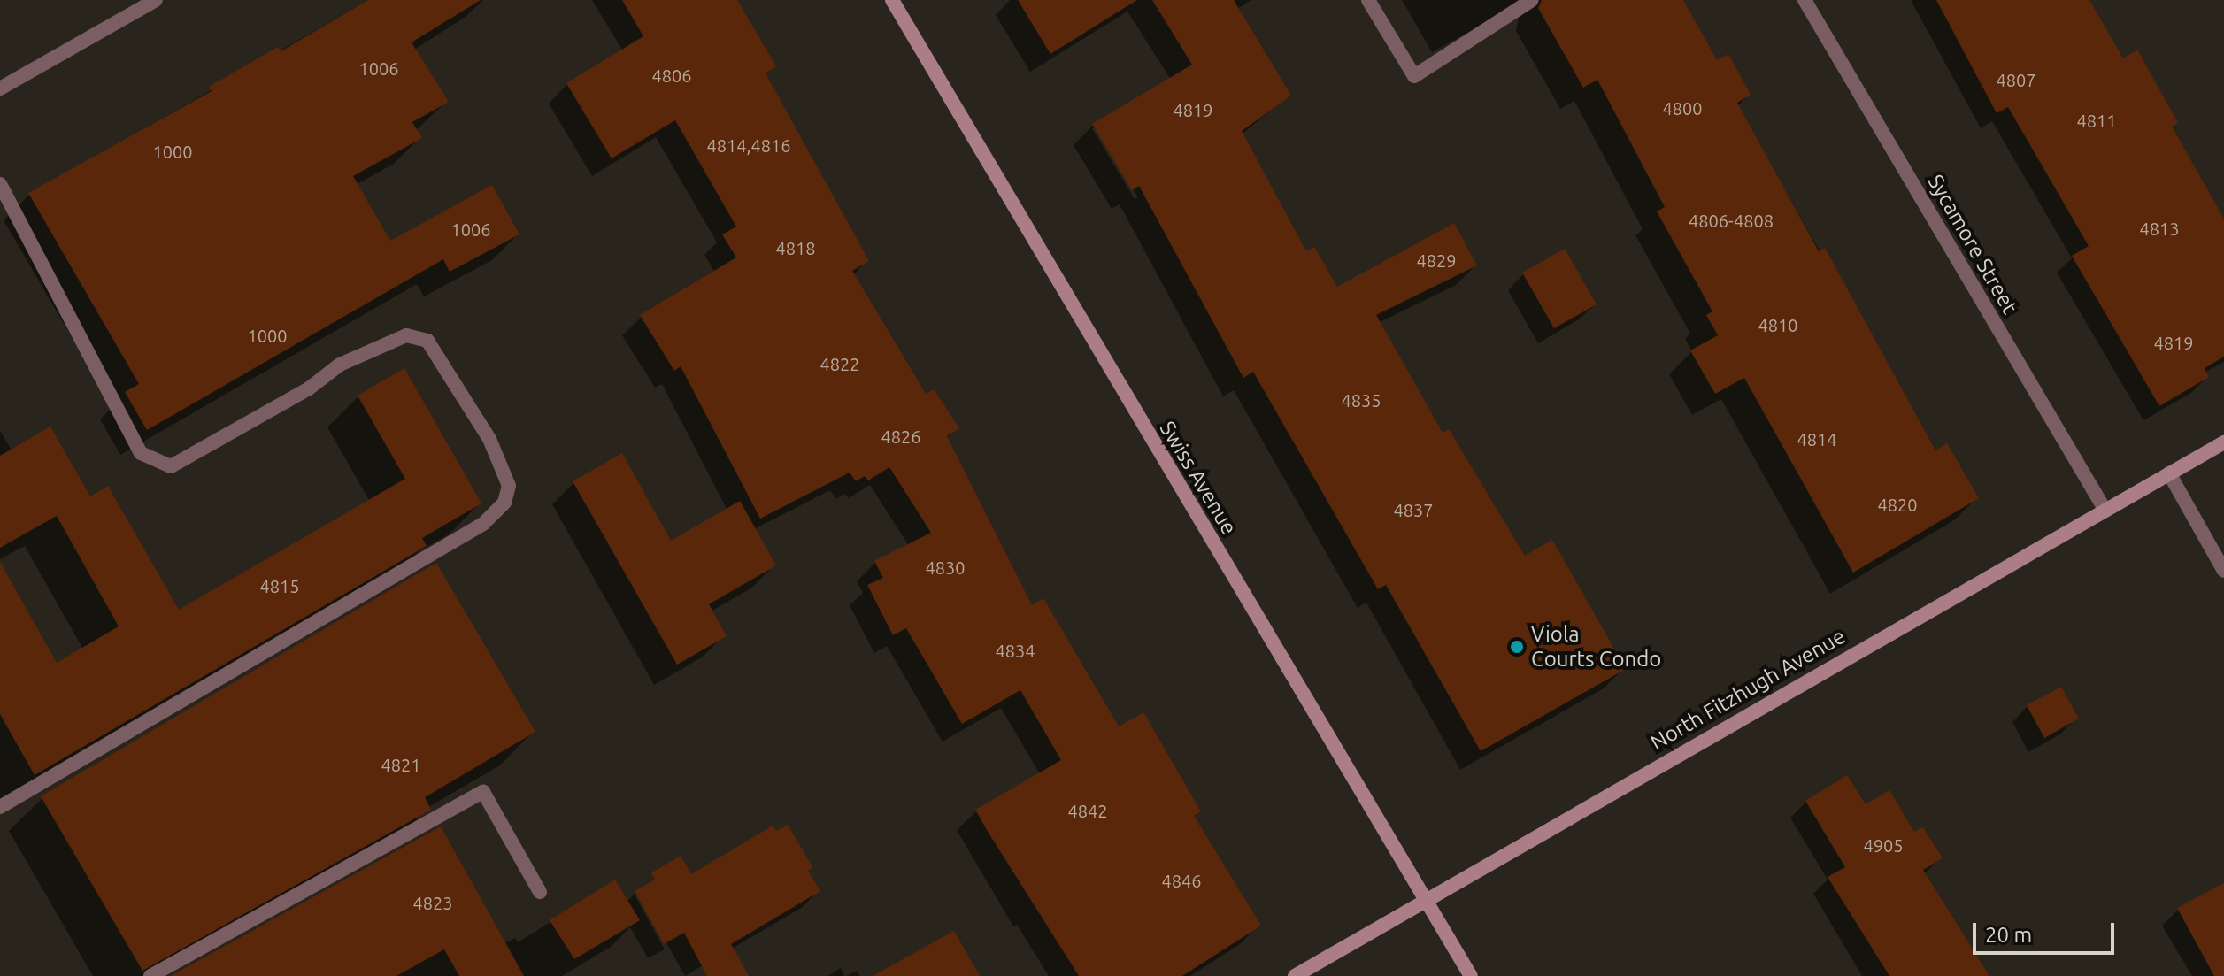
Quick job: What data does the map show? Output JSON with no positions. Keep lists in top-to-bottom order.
{
  "streets": {
    "street": ["Sycamore Street", "Swiss Avenue", "North Fitzhugh Avenue"]
  },
  "crossings": [
    ["Sycamore Street", "North Fitzhugh Avenue"],
    ["Swiss Avenue", "North Fitzhugh Avenue"]
  ],
  "places": ["Viola Courts Condo"],
  "house_numbers": [
    "1006",
    "4806",
    "4807",
    "4800",
    "4819",
    "4811",
    "4814,4816",
    "1000",
    "4806-4808",
    "4813",
    "1006",
    "4818",
    "4829",
    "4810",
    "1000",
    "4819",
    "4822",
    "4835",
    "4826",
    "4814",
    "4820",
    "4837",
    "4830",
    "4815",
    "4834",
    "4821",
    "4842",
    "4905",
    "4846",
    "4823"
  ],
  "scale_bar": "20 m"
}
